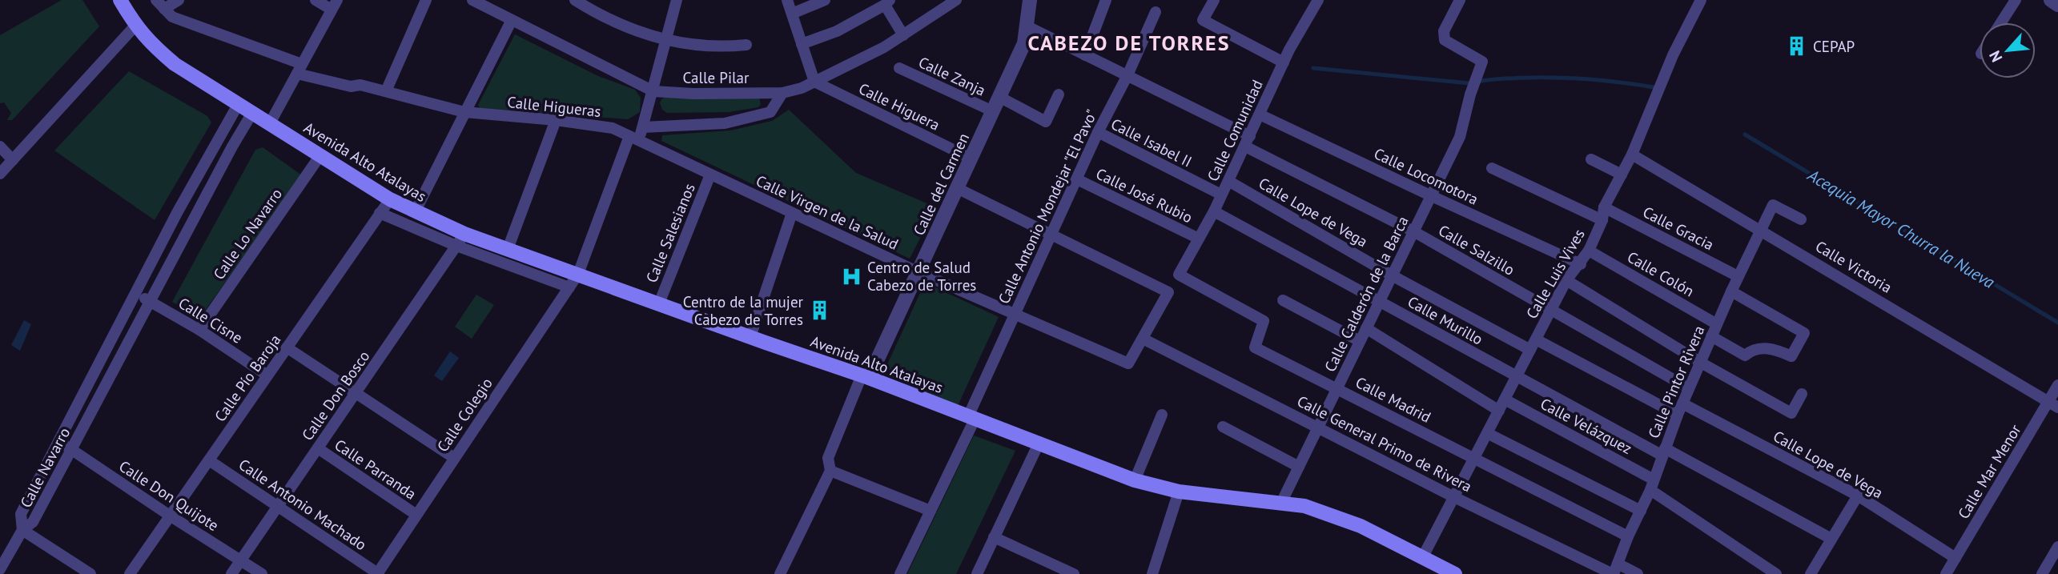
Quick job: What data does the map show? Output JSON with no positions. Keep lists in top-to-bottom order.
{
  "streets": {
    "main road": ["Avenida Alto Atalayas"],
    "street": [
      "Calle Zanja",
      "Calle Pilar",
      "Calle Higueras",
      "Calle Higuera",
      "Calle Comunidad",
      "Calle Isabel II",
      "Calle Locomotora",
      "Calle del Carmen",
      "Calle José Rubio",
      "Calle Antonio Mondejar \"El Pavo\"",
      "Calle Virgen de la Salud",
      "Calle Lope de Vega",
      "Calle Gracia",
      "Calle Salesianos",
      "Calle Lo Navarro",
      "Calle Salzillo",
      "Calle Victoria",
      "Calle Luis Vives",
      "Calle Colón",
      "Calle Calderón de la Barca",
      "Calle Cisne",
      "Calle Murillo",
      "Calle Pío Baroja",
      "Calle Pintor Rivera",
      "Calle Don Bosco",
      "Calle Madrid",
      "Calle Colegio",
      "Calle Velázquez",
      "Calle General Primo de Rivera",
      "Calle Navarro",
      "Calle Parranda",
      "Calle Mar Menor",
      "Calle Don Quijote",
      "Calle Antonio Machado"
    ]
  },
  "crossings": [
    ["Calle Zanja", "Calle del Carmen"],
    ["Calle Pilar", "Calle Higuera"],
    ["Calle Pilar", "Calle Colegio"],
    ["Calle Higueras", "Calle Virgen de la Salud"],
    ["Calle Higueras", "Calle Colegio"],
    ["Calle Higuera", "Calle del Carmen"],
    ["Calle Comunidad", "Calle Isabel II"],
    ["Calle Comunidad", "Calle Locomotora"],
    ["Calle Comunidad", "Calle José Rubio"],
    ["Calle Comunidad", "Calle Lope de Vega"],
    ["Calle Comunidad", "Calle Salzillo"],
    ["Calle Comunidad", "Calle Murillo"],
    ["Calle Comunidad", "Calle Madrid"],
    ["Calle Isabel II", "Calle Antonio Mondejar \"El Pavo\""],
    ["Avenida Alto Atalayas", "Calle del Carmen"],
    ["Avenida Alto Atalayas", "Calle Antonio Mondejar \"El Pavo\""],
    ["Avenida Alto Atalayas", "Calle Salesianos"],
    ["Avenida Alto Atalayas", "Calle Lo Navarro"],
    ["Avenida Alto Atalayas", "Calle Luis Vives"],
    ["Avenida Alto Atalayas", "Calle Calderón de la Barca"],
    ["Avenida Alto Atalayas", "Calle Pío Baroja"],
    ["Avenida Alto Atalayas", "Calle Don Bosco"],
    ["Avenida Alto Atalayas", "Calle Colegio"],
    ["Avenida Alto Atalayas", "Calle Navarro"],
    ["Calle Locomotora", "Calle Luis Vives"],
    ["Calle Locomotora", "Calle Calderón de la Barca"],
    ["Calle del Carmen", "Calle Virgen de la Salud"],
    ["Calle del Carmen", "Calle Salzillo"],
    ["Calle José Rubio", "Calle Antonio Mondejar \"El Pavo\""],
    ["Calle Antonio Mondejar \"El Pavo\"", "Calle Virgen de la Salud"],
    ["Calle Antonio Mondejar \"El Pavo\"", "Calle Salzillo"],
    ["Calle Virgen de la Salud", "Calle Salesianos"],
    ["Calle Virgen de la Salud", "Calle Colegio"],
    ["Calle Virgen de la Salud", "Calle General Primo de Rivera"],
    ["Calle Lope de Vega", "Calle Luis Vives"],
    ["Calle Lope de Vega", "Calle Calderón de la Barca"],
    ["Calle Lope de Vega", "Calle Pintor Rivera"],
    ["Calle Lope de Vega", "Calle Mar Menor"],
    ["Calle Gracia", "Calle Luis Vives"],
    ["Calle Gracia", "Calle Pintor Rivera"],
    ["Calle Lo Navarro", "Calle Cisne"],
    ["Calle Salzillo", "Calle Luis Vives"],
    ["Calle Salzillo", "Calle Calderón de la Barca"],
    ["Calle Salzillo", "Calle Pintor Rivera"],
    ["Calle Victoria", "Calle Luis Vives"],
    ["Calle Victoria", "Calle Pintor Rivera"],
    ["Calle Victoria", "Calle Mar Menor"],
    ["Calle Luis Vives", "Calle Colón"],
    ["Calle Luis Vives", "Calle Murillo"],
    ["Calle Luis Vives", "Calle Madrid"],
    ["Calle Luis Vives", "Calle Velázquez"],
    ["Calle Luis Vives", "Calle General Primo de Rivera"],
    ["Calle Colón", "Calle Pintor Rivera"],
    ["Calle Calderón de la Barca", "Calle Murillo"],
    ["Calle Calderón de la Barca", "Calle Madrid"],
    ["Calle Calderón de la Barca", "Calle General Primo de Rivera"],
    ["Calle Cisne", "Calle Pío Baroja"],
    ["Calle Cisne", "Calle Navarro"],
    ["Calle Murillo", "Calle Pintor Rivera"],
    ["Calle Pío Baroja", "Calle Don Quijote"],
    ["Calle Pío Baroja", "Calle Antonio Machado"],
    ["Calle Pintor Rivera", "Calle Madrid"],
    ["Calle Pintor Rivera", "Calle Velázquez"],
    ["Calle Pintor Rivera", "Calle General Primo de Rivera"],
    ["Calle Don Bosco", "Calle Parranda"],
    ["Calle Don Bosco", "Calle Don Quijote"],
    ["Calle Don Bosco", "Calle Antonio Machado"],
    ["Calle Colegio", "Calle Parranda"],
    ["Calle Colegio", "Calle Antonio Machado"],
    ["Calle Navarro", "Calle Don Quijote"]
  ],
  "districts": ["CABEZO DE TORRES"],
  "water": ["Acequia Mayor Churra la Nueva"],
  "places": {
    "building": ["CEPAP", "Centro de la mujer Cabezo de Torres"],
    "hospital": ["Centro de Salud Cabezo de Torres"]
  },
  "north": "bottom left"
}
